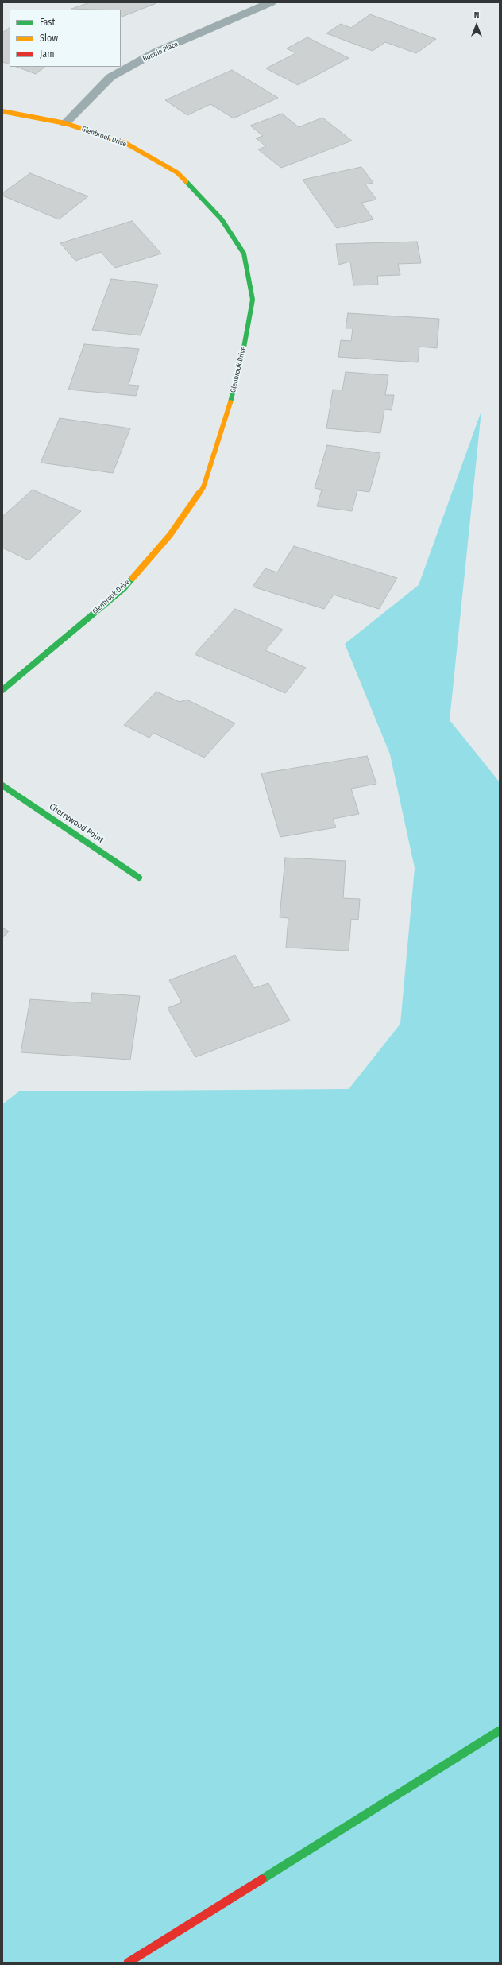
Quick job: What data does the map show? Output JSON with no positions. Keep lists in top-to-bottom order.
{
  "streets": {
    "street": ["Bonnie Place", "Glenbrook Drive", "Cherrywood Point"]
  },
  "crossings": [
    ["Bonnie Place", "Glenbrook Drive"]
  ],
  "legend": ["Fast", "Slow", "Jam"],
  "north": "top"
}
